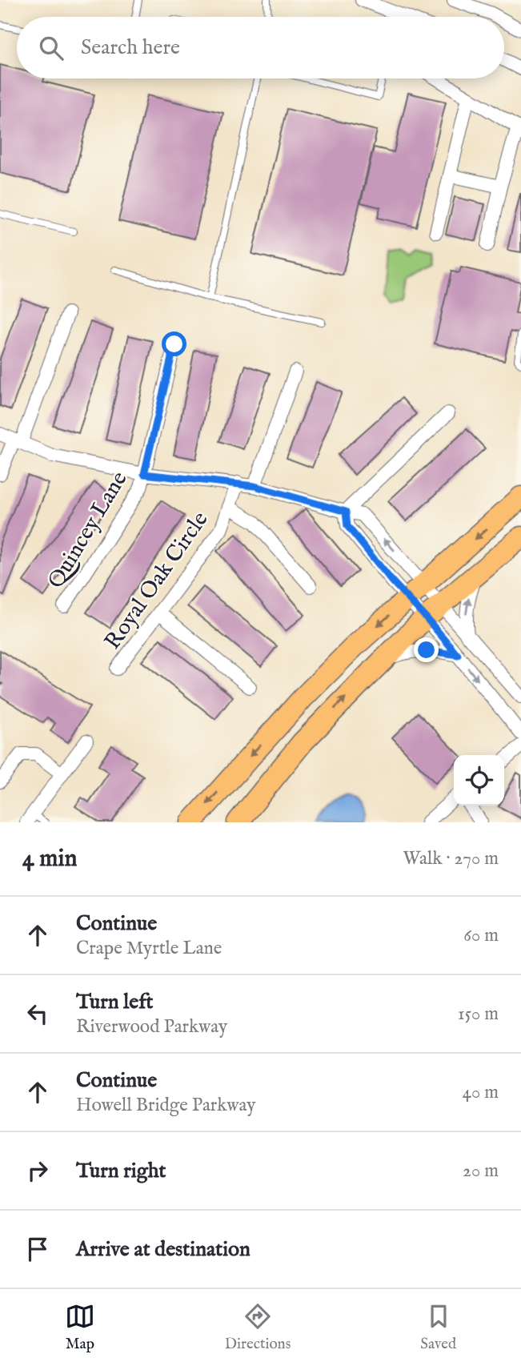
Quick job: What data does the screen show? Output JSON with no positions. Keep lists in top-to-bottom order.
{
  "streets": {
    "street": ["Quincey Lane", "Royal Oak Circle"]
  },
  "page": {
    "search": "Search here",
    "heading": ["4 min", "Walk · 270 m"],
    "list": [
      ["Continue", "Crape Myrtle Lane", "60 m"],
      ["Turn left", "Riverwood Parkway", "150 m"],
      ["Continue", "Howell Bridge Parkway", "40 m"],
      ["Turn right", "20 m"],
      "Arrive at destination"
    ],
    "nav": ["Map", "Directions", "Saved"]
  }
}
